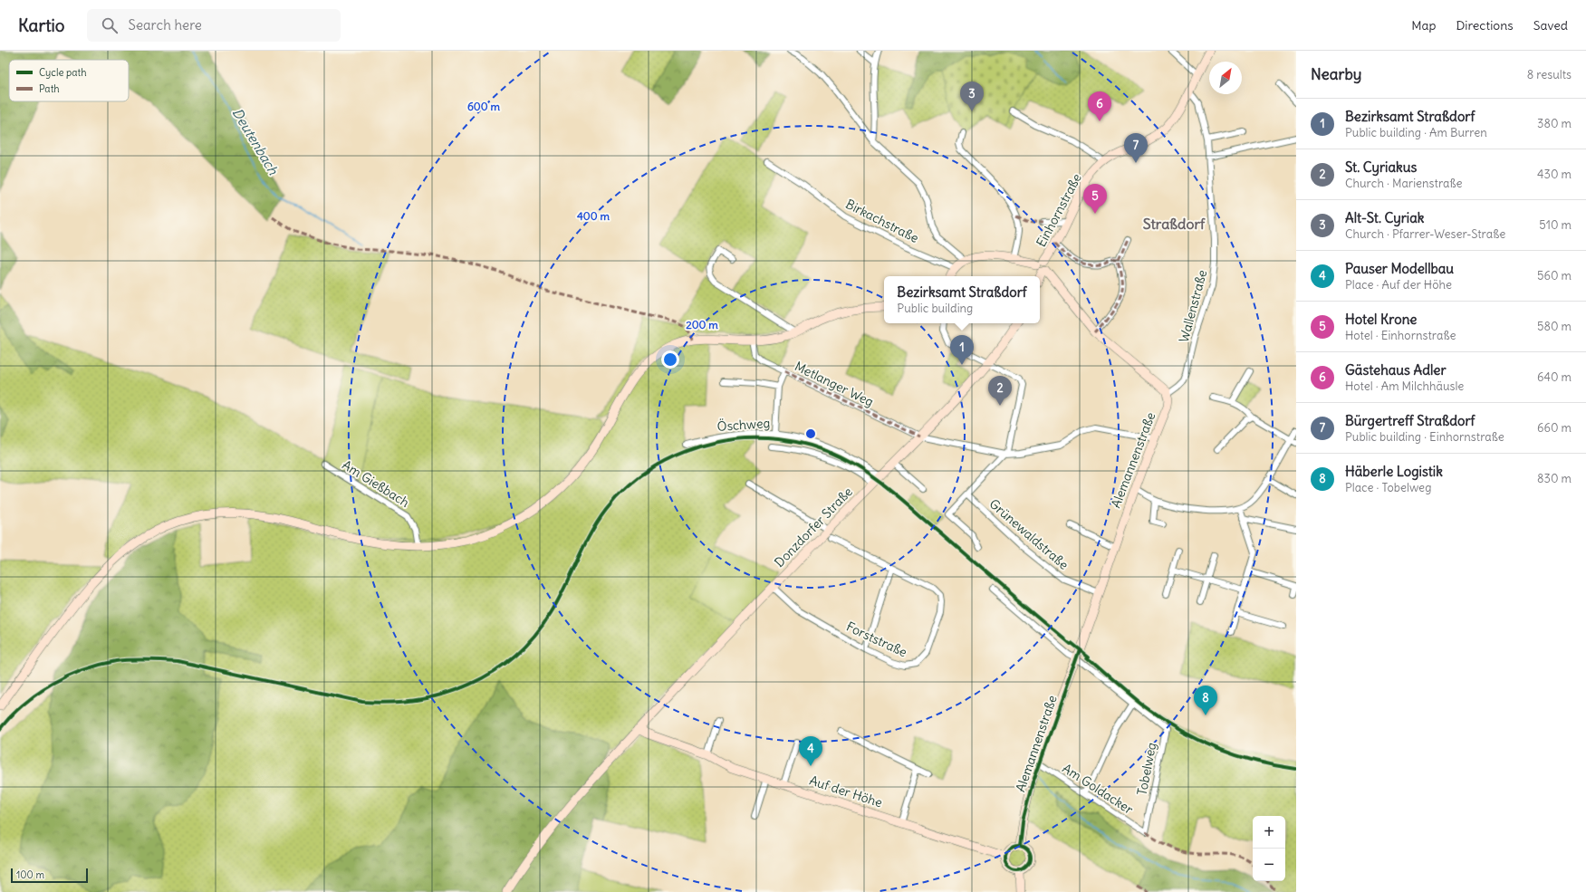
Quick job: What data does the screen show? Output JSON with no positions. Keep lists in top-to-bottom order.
{
  "streets": {
    "main road": [
      "Einhornstraße",
      "Alemannenstraße",
      "Donzdorfer Straße",
      "Auf der Höhe"
    ],
    "street": [
      "Birkachstraße",
      "Wallenstraße",
      "Metlanger Weg",
      "Öschweg",
      "Am Gießbach",
      "Grünewaldstraße",
      "Forststraße",
      "Tobelweg",
      "Am Goldacker"
    ]
  },
  "crossings": [
    ["Einhornstraße", "Wallenstraße"],
    ["Wallenstraße", "Alemannenstraße"],
    ["Metlanger Weg", "Alemannenstraße"],
    ["Metlanger Weg", "Donzdorfer Straße"],
    ["Öschweg", "Donzdorfer Straße"],
    ["Alemannenstraße", "Grünewaldstraße"],
    ["Alemannenstraße", "Am Goldacker"],
    ["Alemannenstraße", "Auf der Höhe"],
    ["Donzdorfer Straße", "Forststraße"],
    ["Donzdorfer Straße", "Auf der Höhe"],
    ["Tobelweg", "Am Goldacker"]
  ],
  "districts": ["Straßdorf"],
  "water": ["Deutenbach"],
  "legend": ["Cycle path", "Path"],
  "scale_bar": "100 m",
  "north": "top right",
  "page": {
    "header": "Kartio",
    "search": "Search here",
    "nav": ["Map", "Directions", "Saved"],
    "heading": ["Nearby", "8 results"],
    "pins": [
      "3",
      "6",
      "7",
      "5",
      "1",
      "2",
      "8",
      "4"
    ],
    "list": [
      {
        "mark": "1",
        "name": "Bezirksamt Straßdorf",
        "note": "Public building · Am Burren",
        "value": "380 m"
      },
      {
        "mark": "2",
        "name": "St. Cyriakus",
        "note": "Church · Marienstraße",
        "value": "430 m"
      },
      {
        "mark": "3",
        "name": "Alt-St. Cyriak",
        "note": "Church · Pfarrer-Weser-Straße",
        "value": "510 m"
      },
      {
        "mark": "4",
        "name": "Pauser Modellbau",
        "note": "Place · Auf der Höhe",
        "value": "560 m"
      },
      {
        "mark": "5",
        "name": "Hotel Krone",
        "note": "Hotel · Einhornstraße",
        "value": "580 m"
      },
      {
        "mark": "6",
        "name": "Gästehaus Adler",
        "note": "Hotel · Am Milchhäusle",
        "value": "640 m"
      },
      {
        "mark": "7",
        "name": "Bürgertreff Straßdorf",
        "note": "Public building · Einhornstraße",
        "value": "660 m"
      },
      {
        "mark": "8",
        "name": "Häberle Logistik",
        "note": "Place · Tobelweg",
        "value": "830 m"
      }
    ],
    "popup": ["Bezirksamt Straßdorf", "Public building"],
    "map_buttons": ["+", "−"],
    "scale": "100 m"
  },
  "rings": ["600 m", "400 m", "200 m"]
}
